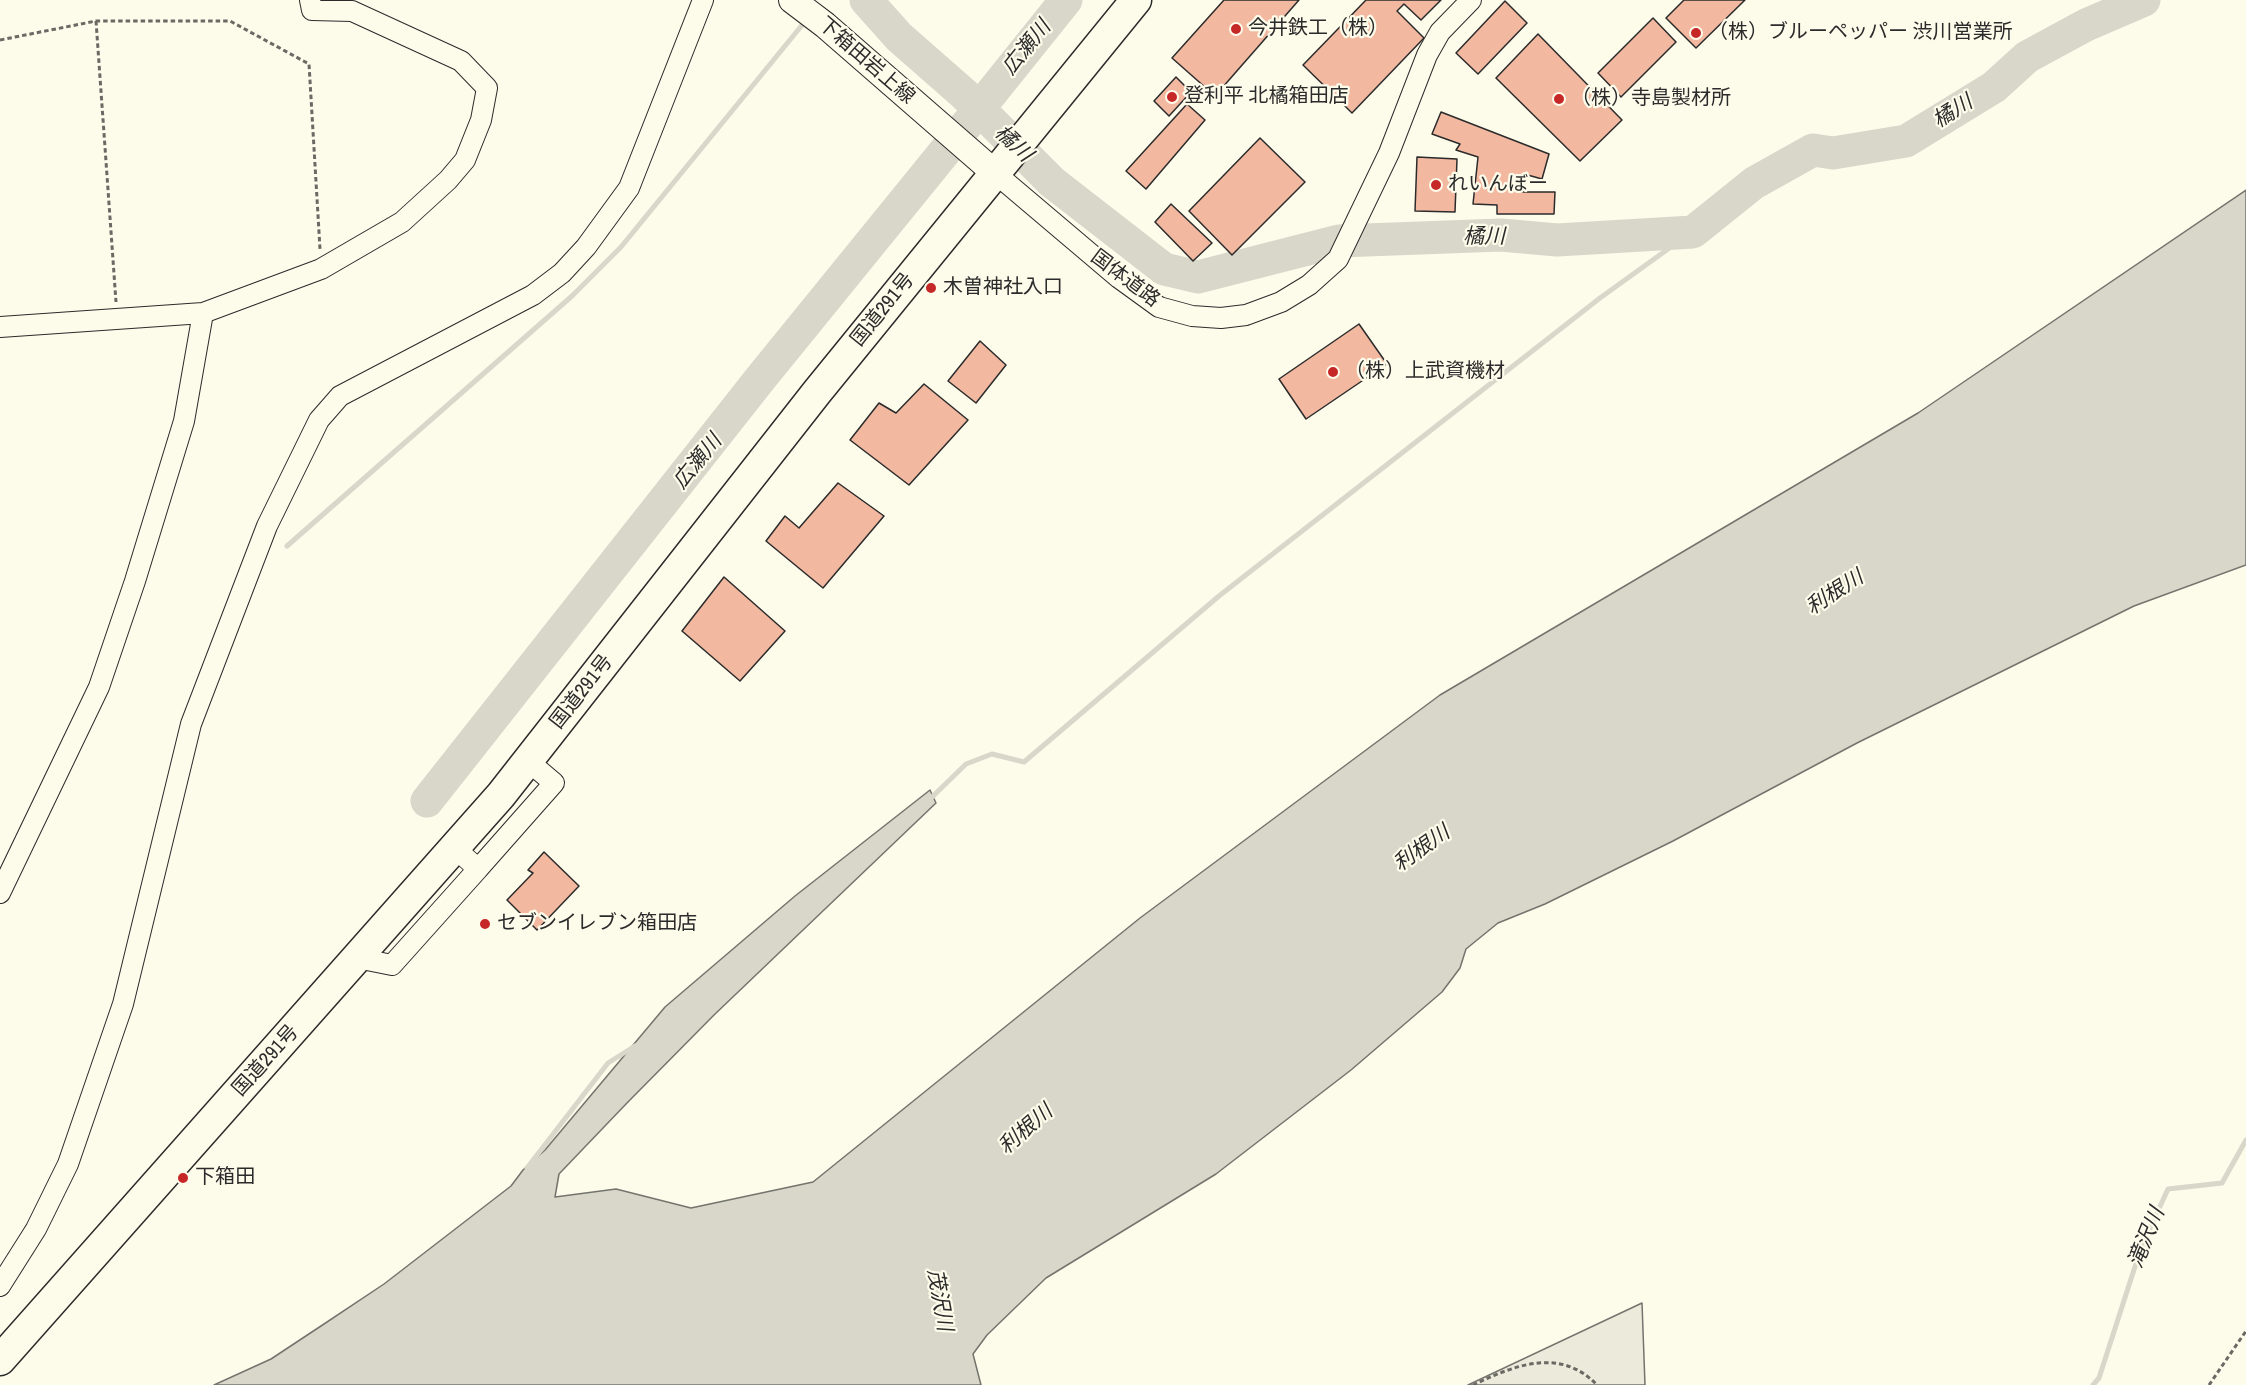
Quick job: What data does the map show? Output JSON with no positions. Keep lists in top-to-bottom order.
{
  "streets": {
    "highway": ["国道291号"],
    "main road": ["下箱田岩上線"],
    "street": ["国体道路"]
  },
  "crossings": [
    ["下箱田岩上線", "国体道路"],
    ["下箱田岩上線", "国道291号"],
    ["国体道路", "国道291号"]
  ],
  "water": [
    "広瀬川",
    "橘川",
    "利根川",
    "滝沢川",
    "茂沢川"
  ],
  "places": [
    "今井鉄工（株）",
    "（株）ブルーペッパー 渋川営業所",
    "登利平 北橘箱田店",
    "（株）寺島製材所",
    "れいんぼー",
    "木曽神社入口",
    "（株）上武資機材",
    "セブンイレブン箱田店",
    "下箱田"
  ]
}
